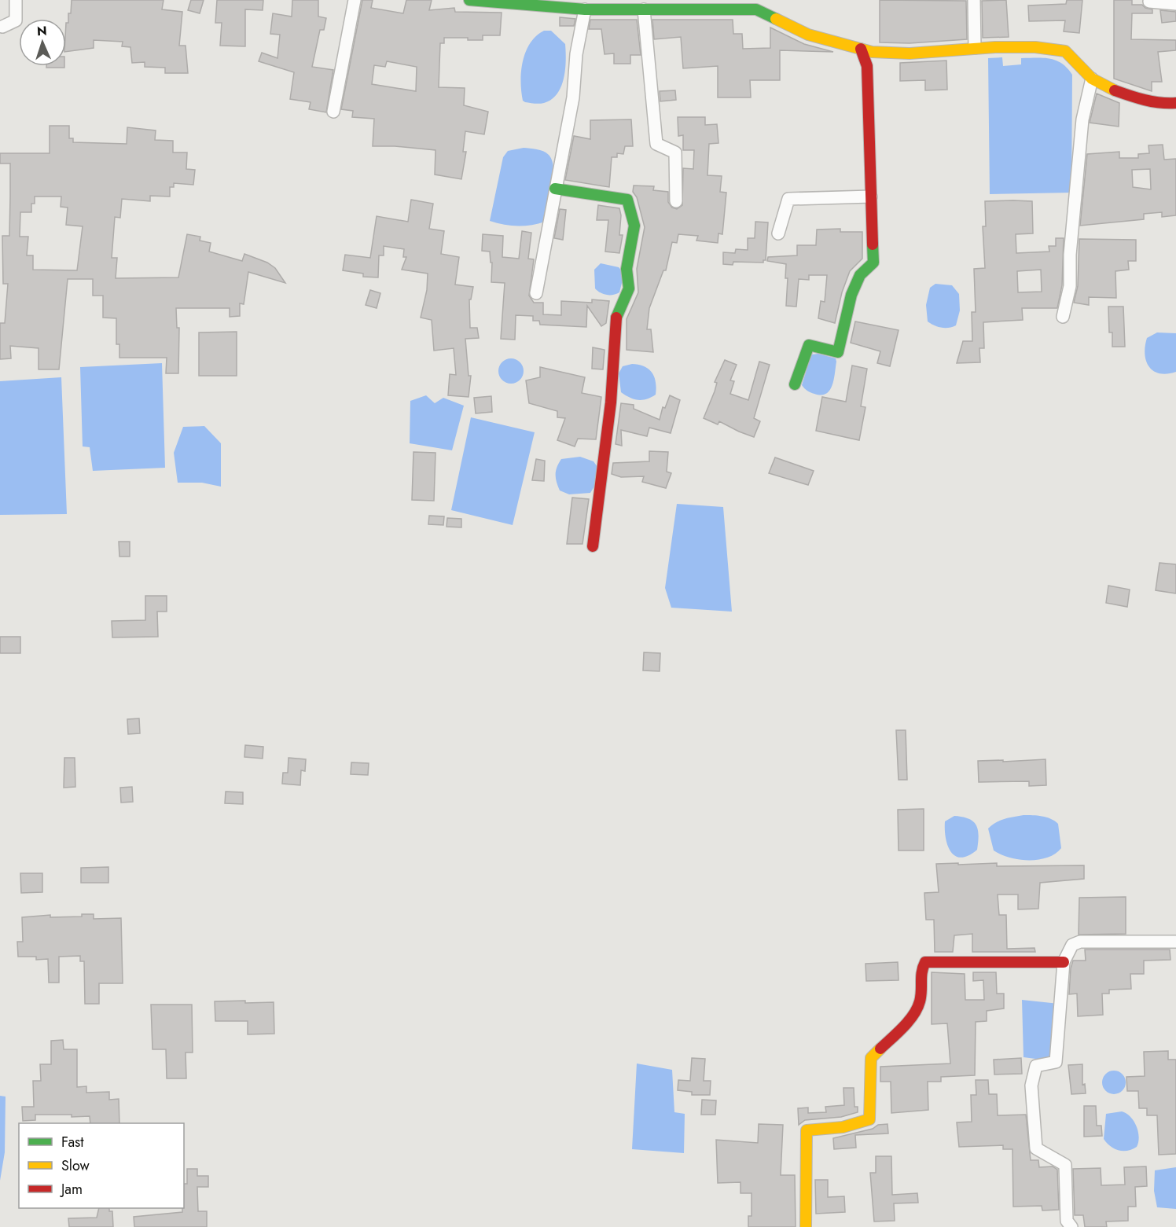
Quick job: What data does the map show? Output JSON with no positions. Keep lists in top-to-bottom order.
{
  "legend": ["Fast", "Slow", "Jam"],
  "north": "top"
}
